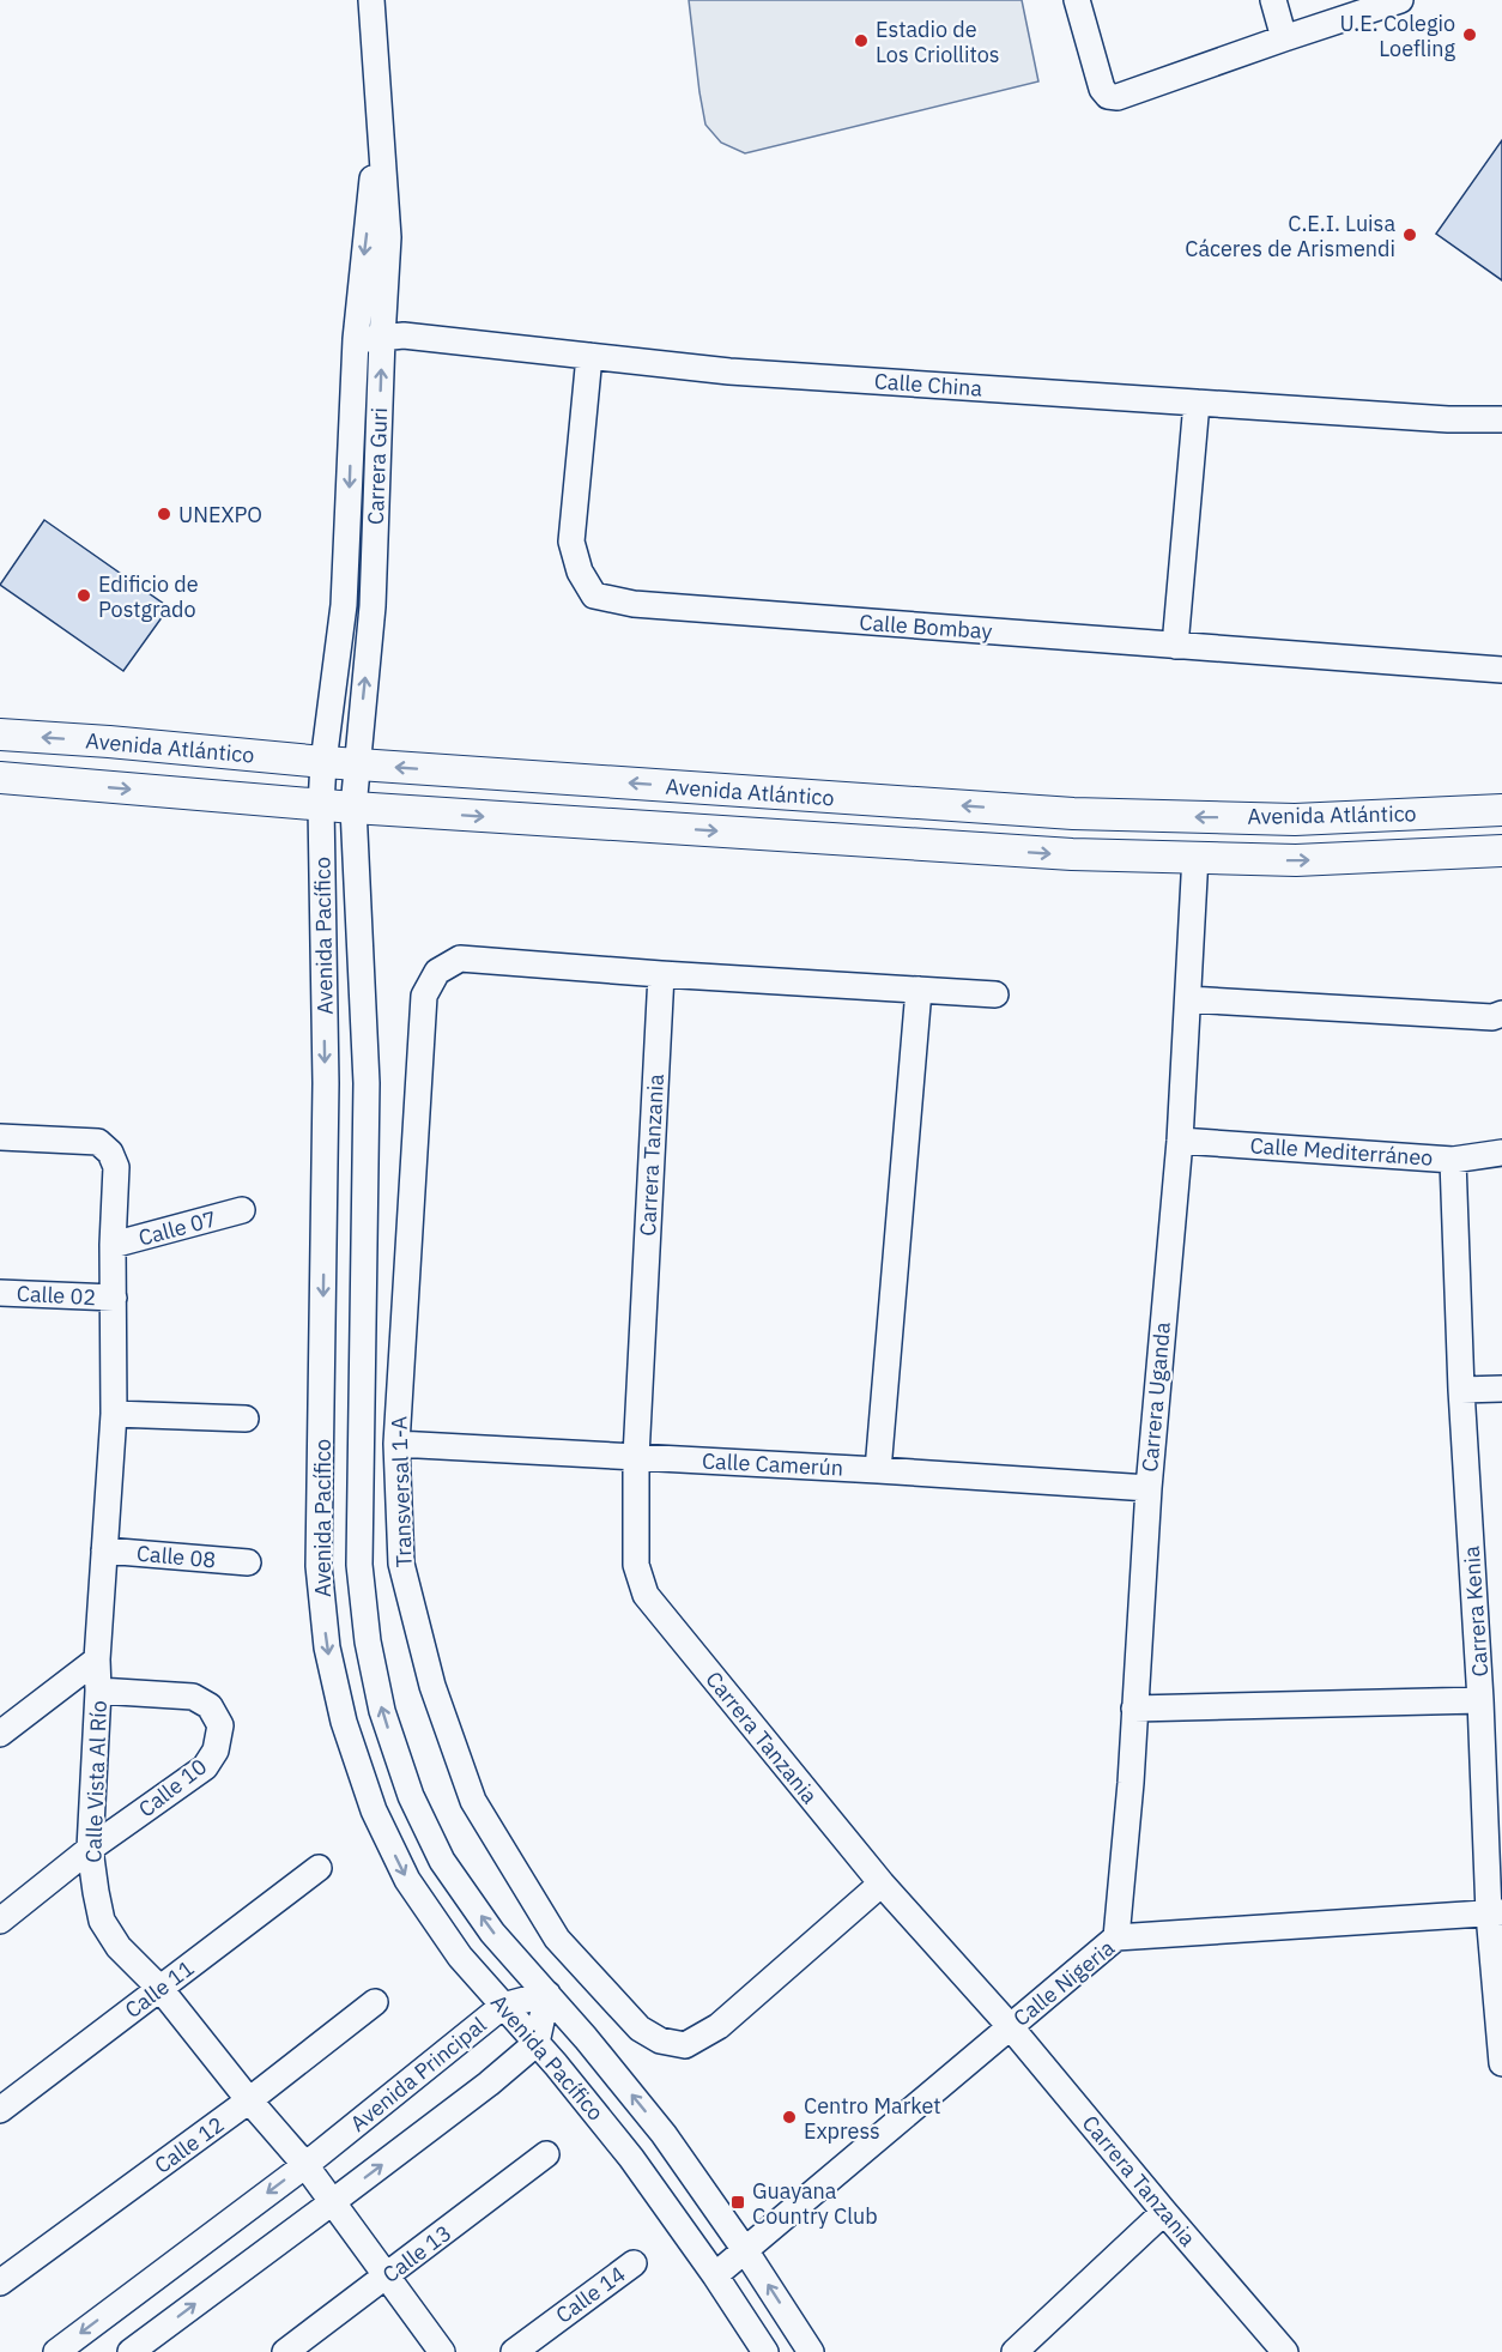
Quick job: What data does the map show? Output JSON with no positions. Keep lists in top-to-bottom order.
{
  "streets": {
    "main road": ["Avenida Atlántico"],
    "street": [
      "Calle China",
      "Carrera Guri",
      "Calle Bombay",
      "Avenida Pacífico",
      "Calle Mediterráneo",
      "Carrera Tanzania",
      "Calle 07",
      "Calle 02",
      "Carrera Uganda",
      "Calle Camerún",
      "Transversal 1-A",
      "Calle 08",
      "Carrera Kenia",
      "Calle Vista Al Río",
      "Calle 10",
      "Calle Nigeria",
      "Calle 11",
      "Avenida Principal",
      "Calle 12",
      "Calle 13",
      "Calle 14"
    ]
  },
  "crossings": [
    ["Calle China", "Carrera Guri"],
    ["Calle China", "Calle Bombay"],
    ["Carrera Guri", "Avenida Atlántico"],
    ["Carrera Guri", "Avenida Pacífico"],
    ["Avenida Atlántico", "Avenida Pacífico"],
    ["Avenida Atlántico", "Carrera Uganda"],
    ["Avenida Pacífico", "Calle Nigeria"],
    ["Avenida Pacífico", "Avenida Principal"],
    ["Calle Mediterráneo", "Carrera Uganda"],
    ["Calle Mediterráneo", "Carrera Kenia"],
    ["Carrera Tanzania", "Calle Camerún"],
    ["Carrera Tanzania", "Transversal 1-A"],
    ["Carrera Tanzania", "Calle Nigeria"],
    ["Calle 07", "Calle Vista Al Río"],
    ["Calle 02", "Calle Vista Al Río"],
    ["Carrera Uganda", "Calle Camerún"],
    ["Carrera Uganda", "Calle Nigeria"],
    ["Calle Camerún", "Transversal 1-A"],
    ["Calle 08", "Calle Vista Al Río"],
    ["Carrera Kenia", "Calle Nigeria"],
    ["Calle Vista Al Río", "Calle 10"],
    ["Calle Vista Al Río", "Calle 11"],
    ["Calle Vista Al Río", "Avenida Principal"],
    ["Calle Vista Al Río", "Calle 12"],
    ["Calle Vista Al Río", "Calle 13"]
  ],
  "places": {
    "other": [
      "U.E. Colegio Loefling",
      "Estadio de Los Criollitos",
      "C.E.I. Luisa Cáceres de Arismendi",
      "UNEXPO",
      "Edificio de Postgrado",
      "Centro Market Express"
    ],
    "transit": ["Guayana Country Club"]
  }
}
